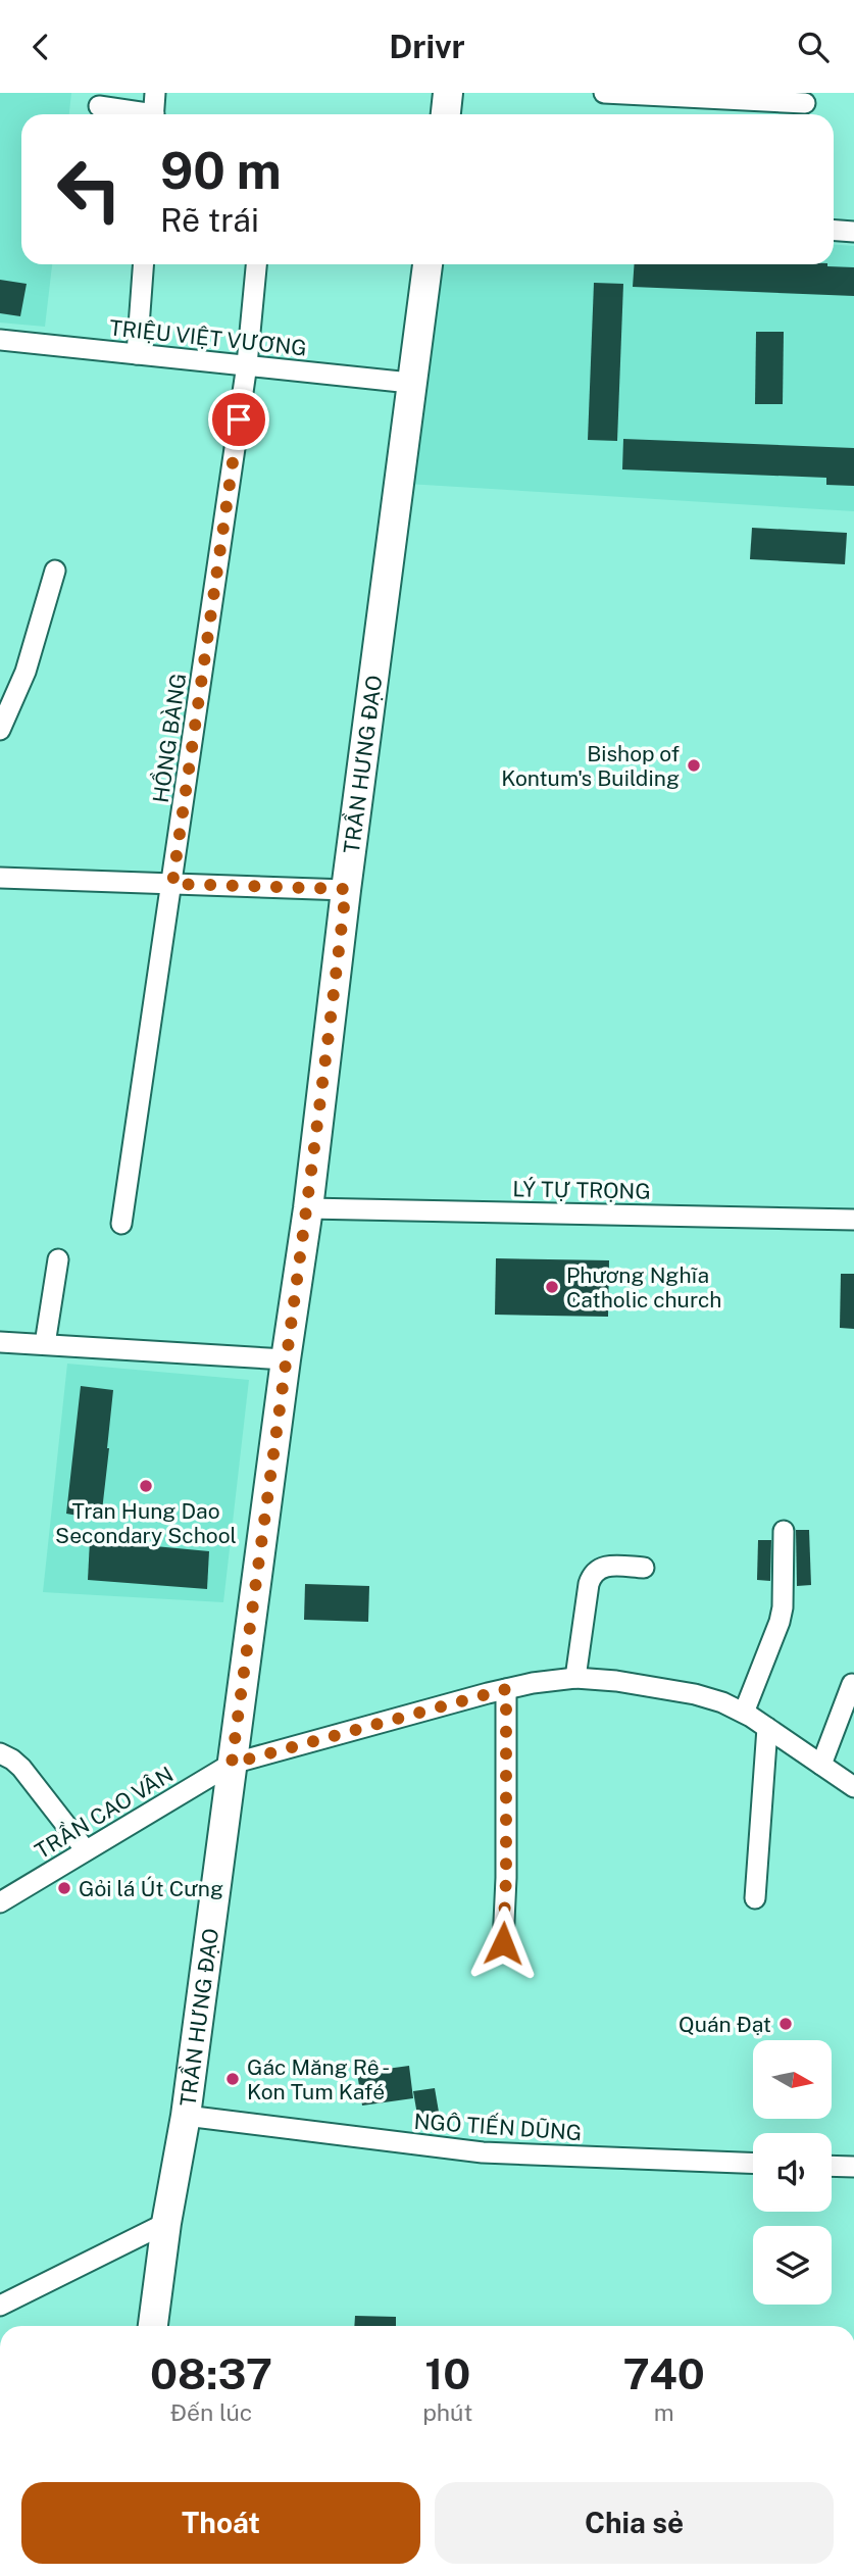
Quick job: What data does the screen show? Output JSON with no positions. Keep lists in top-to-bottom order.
{
  "streets": {
    "street": [
      "TRIỆU VIỆT VƯƠNG",
      "HỒNG BÀNG",
      "TRẦN HƯNG ĐẠO",
      "LÝ TỰ TRỌNG",
      "TRẦN CAO VÂN",
      "NGÔ TIẾN DŨNG"
    ]
  },
  "crossings": [
    ["TRIỆU VIỆT VƯƠNG", "HỒNG BÀNG"],
    ["TRIỆU VIỆT VƯƠNG", "TRẦN HƯNG ĐẠO"],
    ["TRẦN HƯNG ĐẠO", "LÝ TỰ TRỌNG"],
    ["TRẦN HƯNG ĐẠO", "TRẦN CAO VÂN"],
    ["TRẦN HƯNG ĐẠO", "NGÔ TIẾN DŨNG"]
  ],
  "places": [
    "Bishop of Kontum's Building",
    "Phương Nghĩa Catholic church",
    "Tran Hung Dao Secondary School",
    "Gỏi lá Út Cưng",
    "Quán Đạt",
    "Gác Măng Rê - Kon Tum Kafé"
  ],
  "north": "right",
  "page": {
    "header": "Drivr",
    "turn": ["90 m", "Rẽ trái"],
    "eta": [
      "08:37",
      "Đến lúc",
      "10",
      "phút",
      "740",
      "m"
    ],
    "buttons": ["Thoát", "Chia sẻ"]
  }
}
